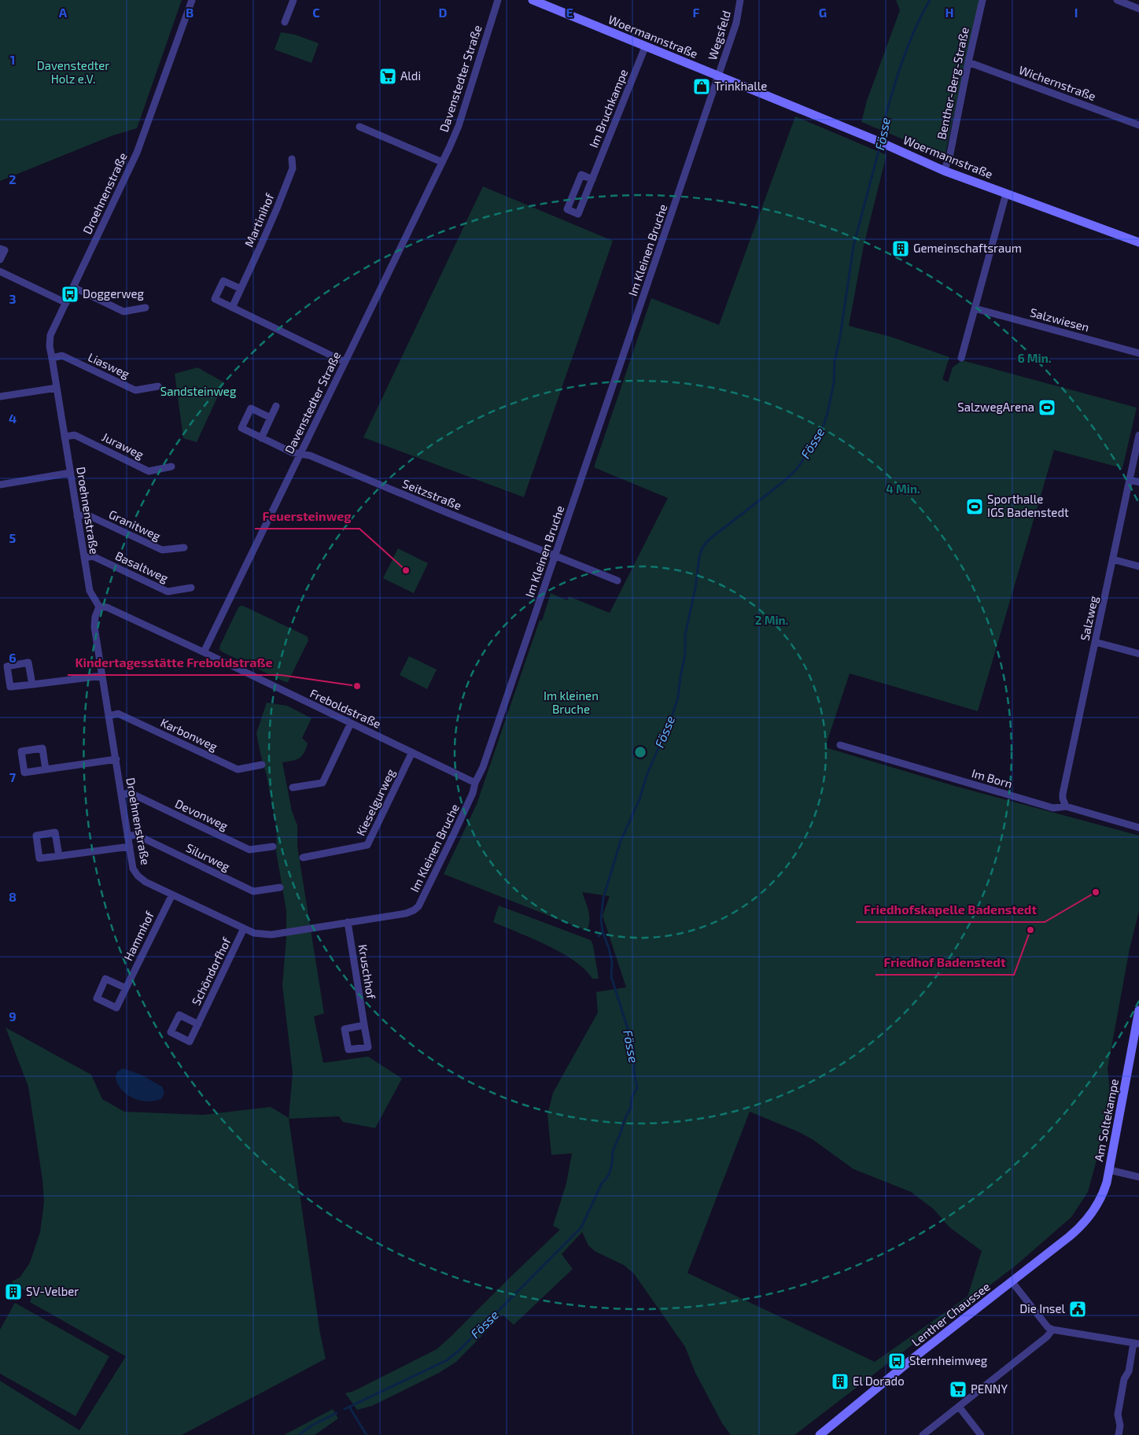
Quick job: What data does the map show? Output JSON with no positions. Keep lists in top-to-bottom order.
{
  "streets": {
    "street": [
      "Wegsfeld",
      "Woermannstraße",
      "Davenstedter Straße",
      "Benther-Berg-Straße",
      "Wichernstraße",
      "Im Bruchkampe",
      "Droehnenstraße",
      "Martinihof",
      "Im Kleinen Bruche",
      "Salzwiesen",
      "Liasweg",
      "Juraweg",
      "Seitzstraße",
      "Granitweg",
      "Basaltweg",
      "Salzweg",
      "Freboldstraße",
      "Karbonweg",
      "Im Born",
      "Kieselgurweg",
      "Devonweg",
      "Silurweg",
      "Hammhof",
      "Schöndorfhof",
      "Kruschhof",
      "Am Soltekampe",
      "Lenther Chaussee"
    ]
  },
  "crossings": [
    ["Wegsfeld", "Woermannstraße"],
    ["Wegsfeld", "Im Kleinen Bruche"],
    ["Woermannstraße", "Benther-Berg-Straße"],
    ["Woermannstraße", "Im Bruchkampe"],
    ["Woermannstraße", "Im Kleinen Bruche"],
    ["Davenstedter Straße", "Seitzstraße"],
    ["Davenstedter Straße", "Freboldstraße"],
    ["Benther-Berg-Straße", "Wichernstraße"],
    ["Droehnenstraße", "Im Kleinen Bruche"],
    ["Droehnenstraße", "Liasweg"],
    ["Droehnenstraße", "Juraweg"],
    ["Droehnenstraße", "Granitweg"],
    ["Droehnenstraße", "Basaltweg"],
    ["Droehnenstraße", "Freboldstraße"],
    ["Droehnenstraße", "Karbonweg"],
    ["Droehnenstraße", "Devonweg"],
    ["Droehnenstraße", "Silurweg"],
    ["Droehnenstraße", "Hammhof"],
    ["Droehnenstraße", "Schöndorfhof"],
    ["Im Kleinen Bruche", "Seitzstraße"],
    ["Im Kleinen Bruche", "Freboldstraße"],
    ["Im Kleinen Bruche", "Kruschhof"],
    ["Salzweg", "Im Born"],
    ["Freboldstraße", "Kieselgurweg"],
    ["Am Soltekampe", "Lenther Chaussee"]
  ],
  "water": ["Fösse"],
  "parks": ["Davenstedter Holz e.V.", "Sandsteinweg", "Im kleinen Bruche"],
  "places": {
    "supermarket": ["Aldi", "PENNY"],
    "shop": ["Trinkhalle"],
    "building": ["Gemeinschaftsraum", "SV-Velber", "El Dorado"],
    "bus stop": ["Doggerweg", "Sternheimweg"],
    "sports": ["SalzwegArena", "Sporthalle IGS Badenstedt"],
    "other": [
      "Feuersteinweg",
      "Kindertagesstätte Freboldstraße",
      "Friedhofskapelle Badenstedt",
      "Friedhof Badenstedt"
    ],
    "public building": ["Die Insel"]
  },
  "grid": {
    "columns": [
      "A",
      "B",
      "C",
      "D",
      "E",
      "F",
      "G",
      "H",
      "I"
    ],
    "rows": [
      "1",
      "2",
      "3",
      "4",
      "5",
      "6",
      "7",
      "8",
      "9"
    ]
  },
  "rings": ["6 Min.", "4 Min.", "2 Min."]
}
